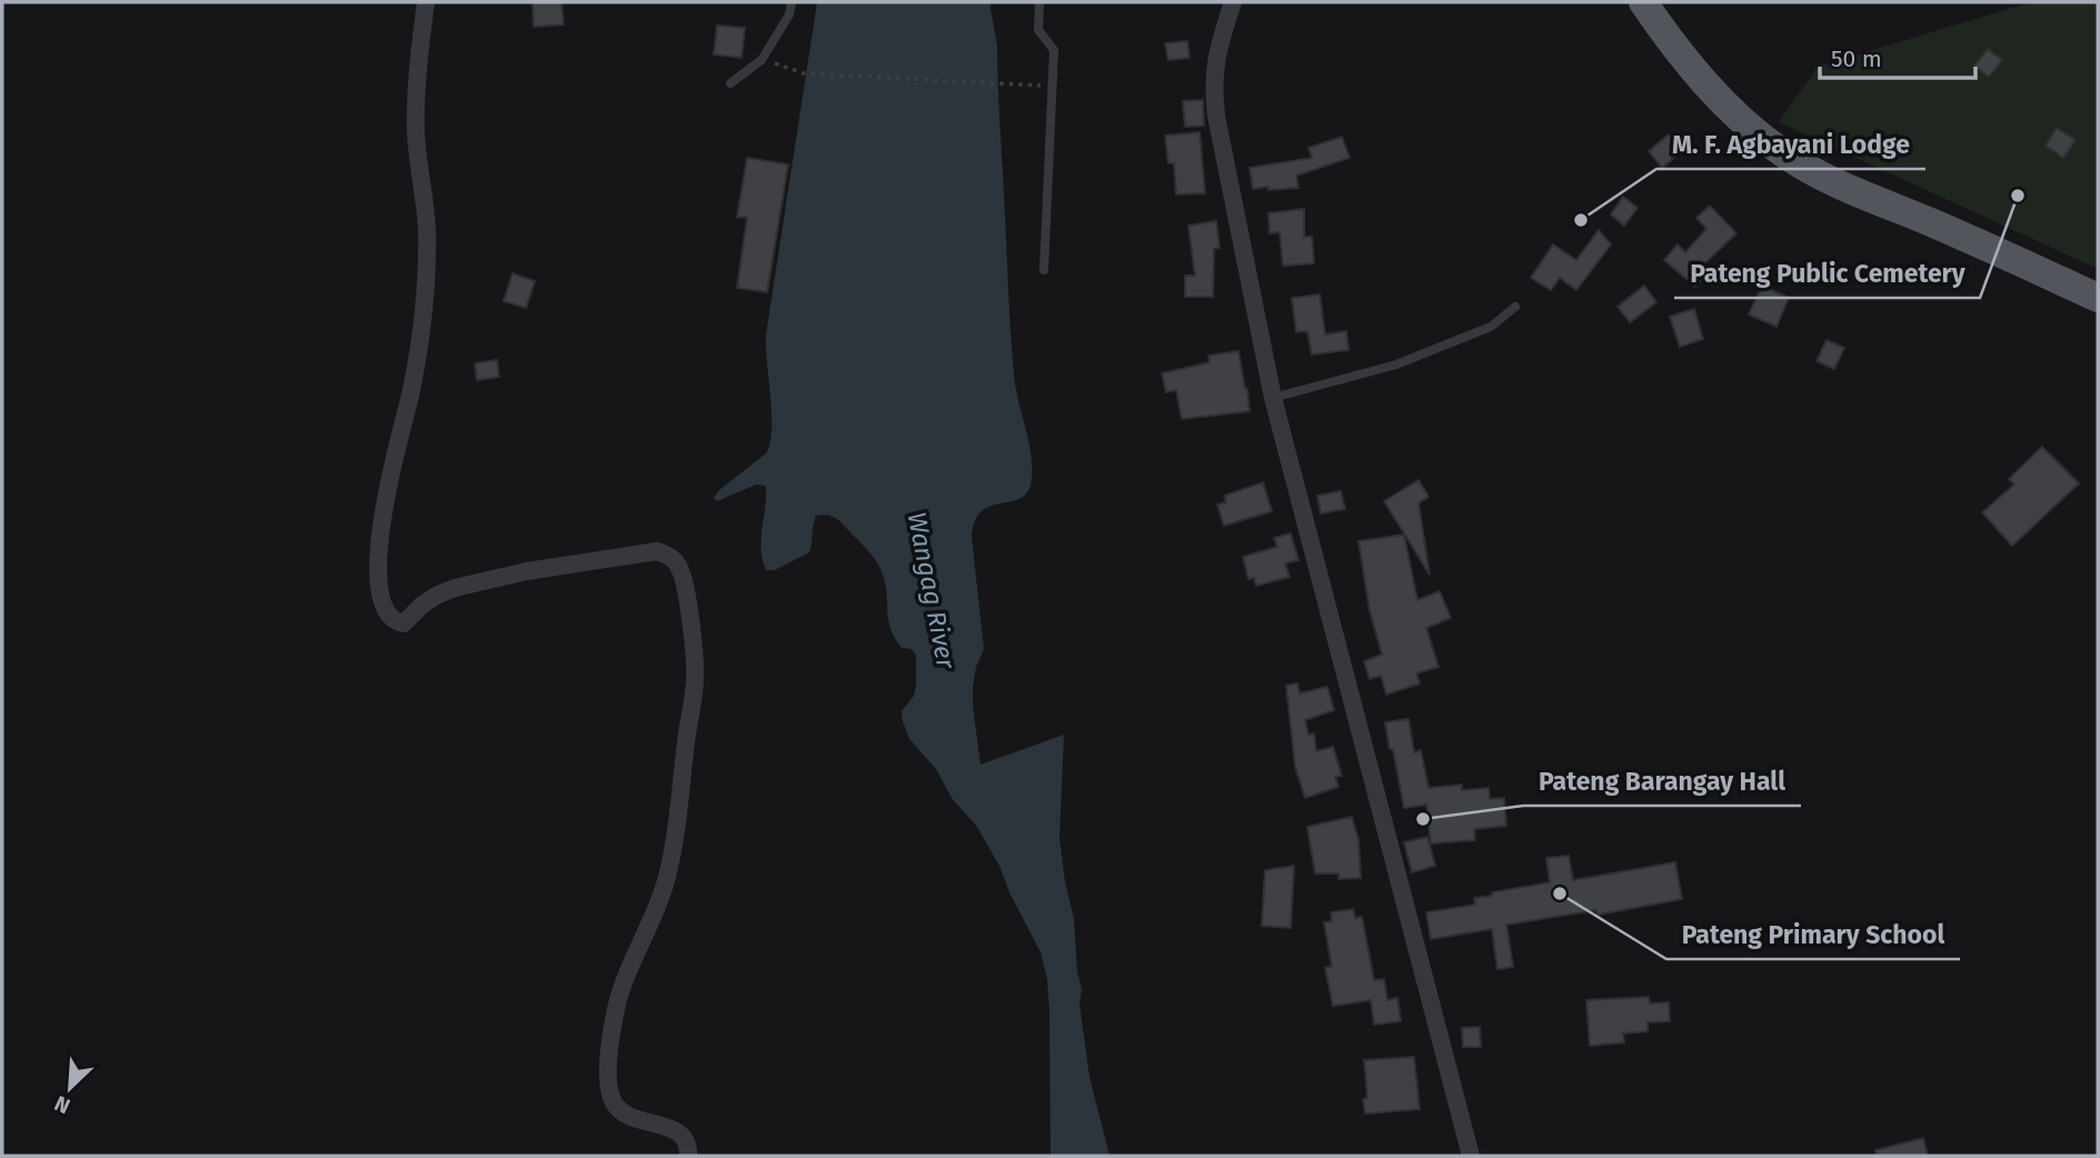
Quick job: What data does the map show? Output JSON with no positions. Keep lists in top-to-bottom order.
{
  "water": ["Wangag River"],
  "places": [
    "Pateng Public Cemetery",
    "M. F. Agbayani Lodge",
    "Pateng Barangay Hall",
    "Pateng Primary School"
  ],
  "scale_bar": "50 m",
  "north": "bottom left"
}
